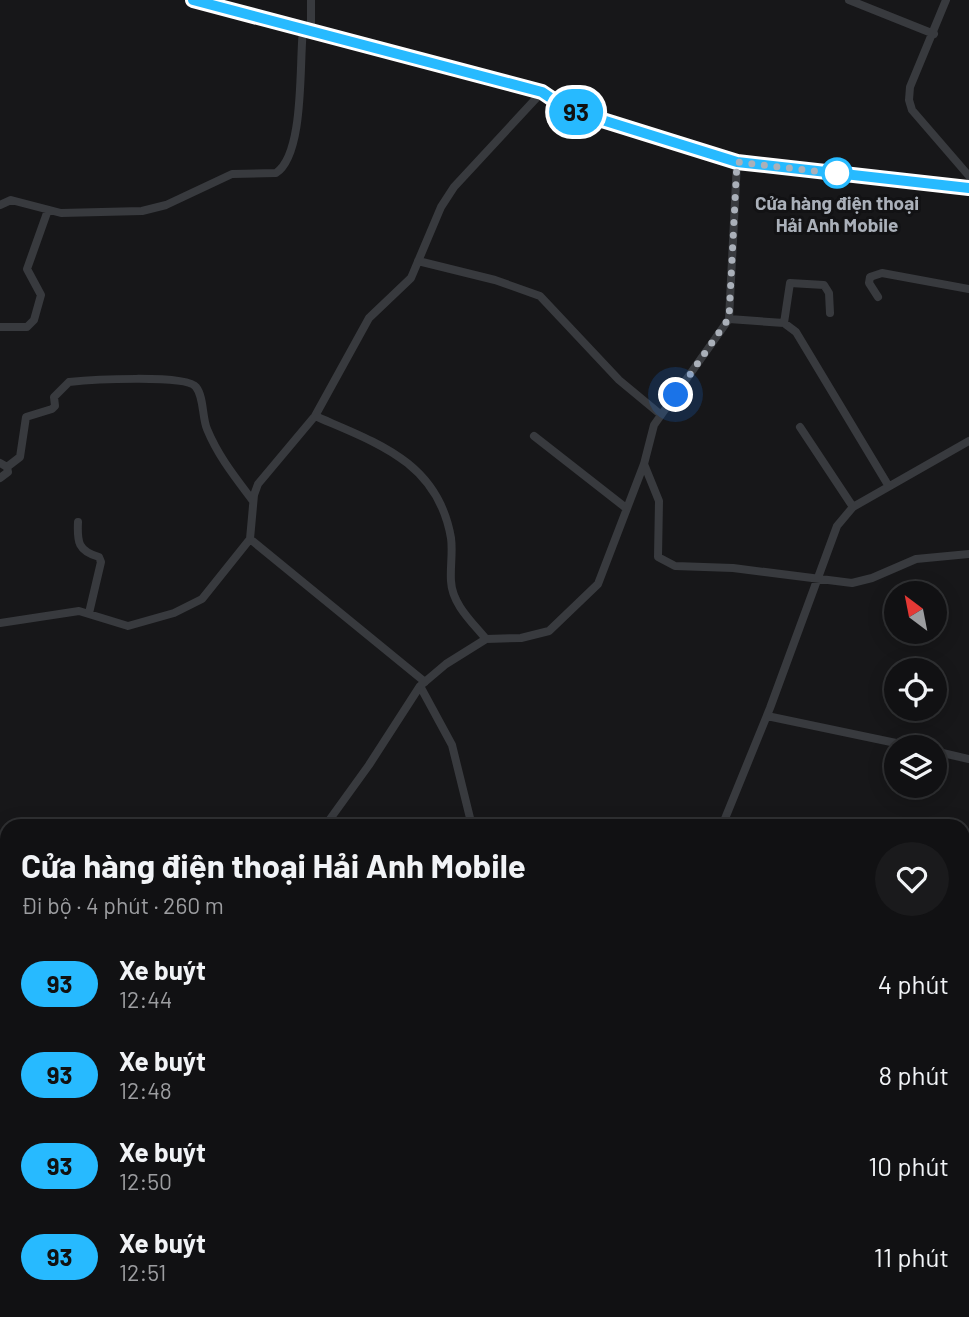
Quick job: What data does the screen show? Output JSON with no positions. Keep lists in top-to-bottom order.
{
  "places": ["Cửa hàng điện thoại Hải Anh Mobile"],
  "lines": ["bus line 93"],
  "north": "top left",
  "page": {
    "on_map": "93",
    "heading": ["Cửa hàng điện thoại Hải Anh Mobile", "Đi bộ · 4 phút · 260 m"],
    "list": [
      {
        "mark": "93",
        "name": "Xe buýt",
        "note": "12:44",
        "value": "4 phút"
      },
      {
        "mark": "93",
        "name": "Xe buýt",
        "note": "12:48",
        "value": "8 phút"
      },
      {
        "mark": "93",
        "name": "Xe buýt",
        "note": "12:50",
        "value": "10 phút"
      },
      {
        "mark": "93",
        "name": "Xe buýt",
        "note": "12:51",
        "value": "11 phút"
      }
    ]
  }
}
